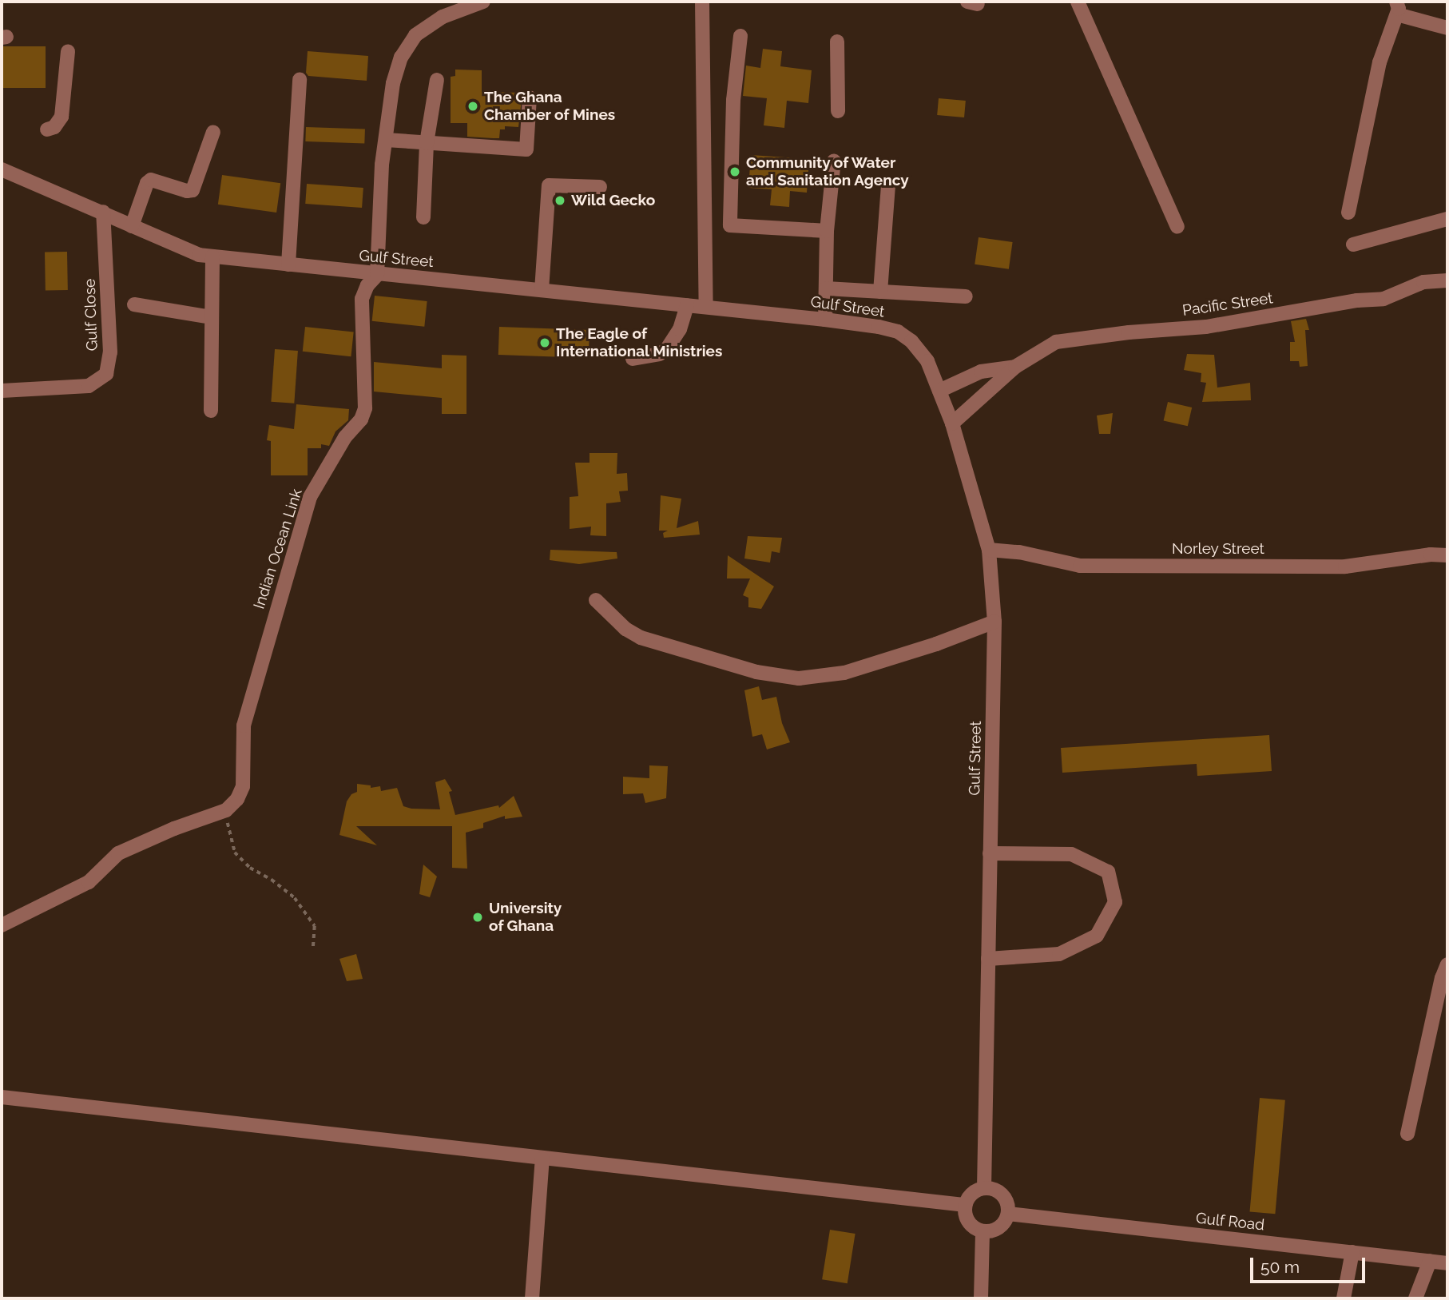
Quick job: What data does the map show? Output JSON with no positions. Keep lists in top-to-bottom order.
{
  "streets": {
    "street": [
      "Gulf Street",
      "Pacific Street",
      "Gulf Close",
      "Indian Ocean Link",
      "Norley Street",
      "Gulf Road"
    ]
  },
  "crossings": [
    ["Gulf Street", "Pacific Street"],
    ["Gulf Street", "Gulf Close"],
    ["Gulf Street", "Indian Ocean Link"],
    ["Gulf Street", "Norley Street"],
    ["Gulf Street", "Gulf Road"]
  ],
  "places": [
    "The Ghana Chamber of Mines",
    "Community of Water and Sanitation Agency",
    "Wild Gecko",
    "The Eagle of International Ministries",
    "University of Ghana"
  ],
  "scale_bar": "50 m"
}
